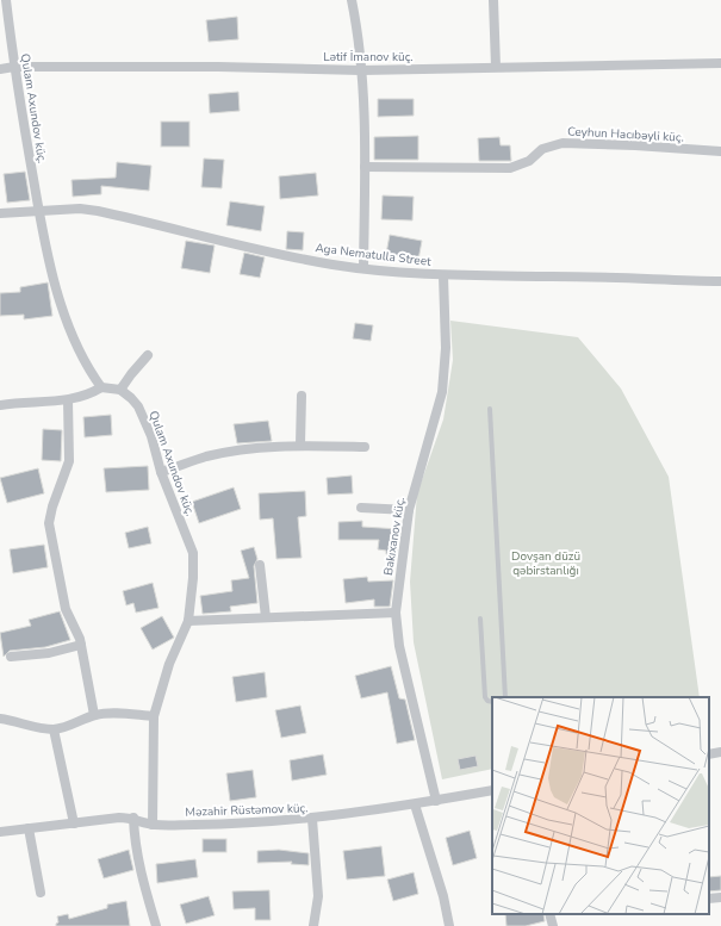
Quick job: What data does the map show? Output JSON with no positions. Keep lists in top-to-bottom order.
{
  "streets": {
    "street": [
      "Lətif İmanov küç.",
      "Qulam Axundov küç.",
      "Ceyhun Hacıbəyli küç.",
      "Aga Nematulla Street",
      "Bakıxanov küç.",
      "Məzahir Rüstəmov küç."
    ]
  },
  "crossings": [
    ["Lətif İmanov küç.", "Qulam Axundov küç."],
    ["Qulam Axundov küç.", "Aga Nematulla Street"],
    ["Qulam Axundov küç.", "Məzahir Rüstəmov küç."],
    ["Aga Nematulla Street", "Bakıxanov küç."],
    ["Bakıxanov küç.", "Məzahir Rüstəmov küç."]
  ],
  "parks": ["Dovşan düzü qəbirstanlığı"]
}
